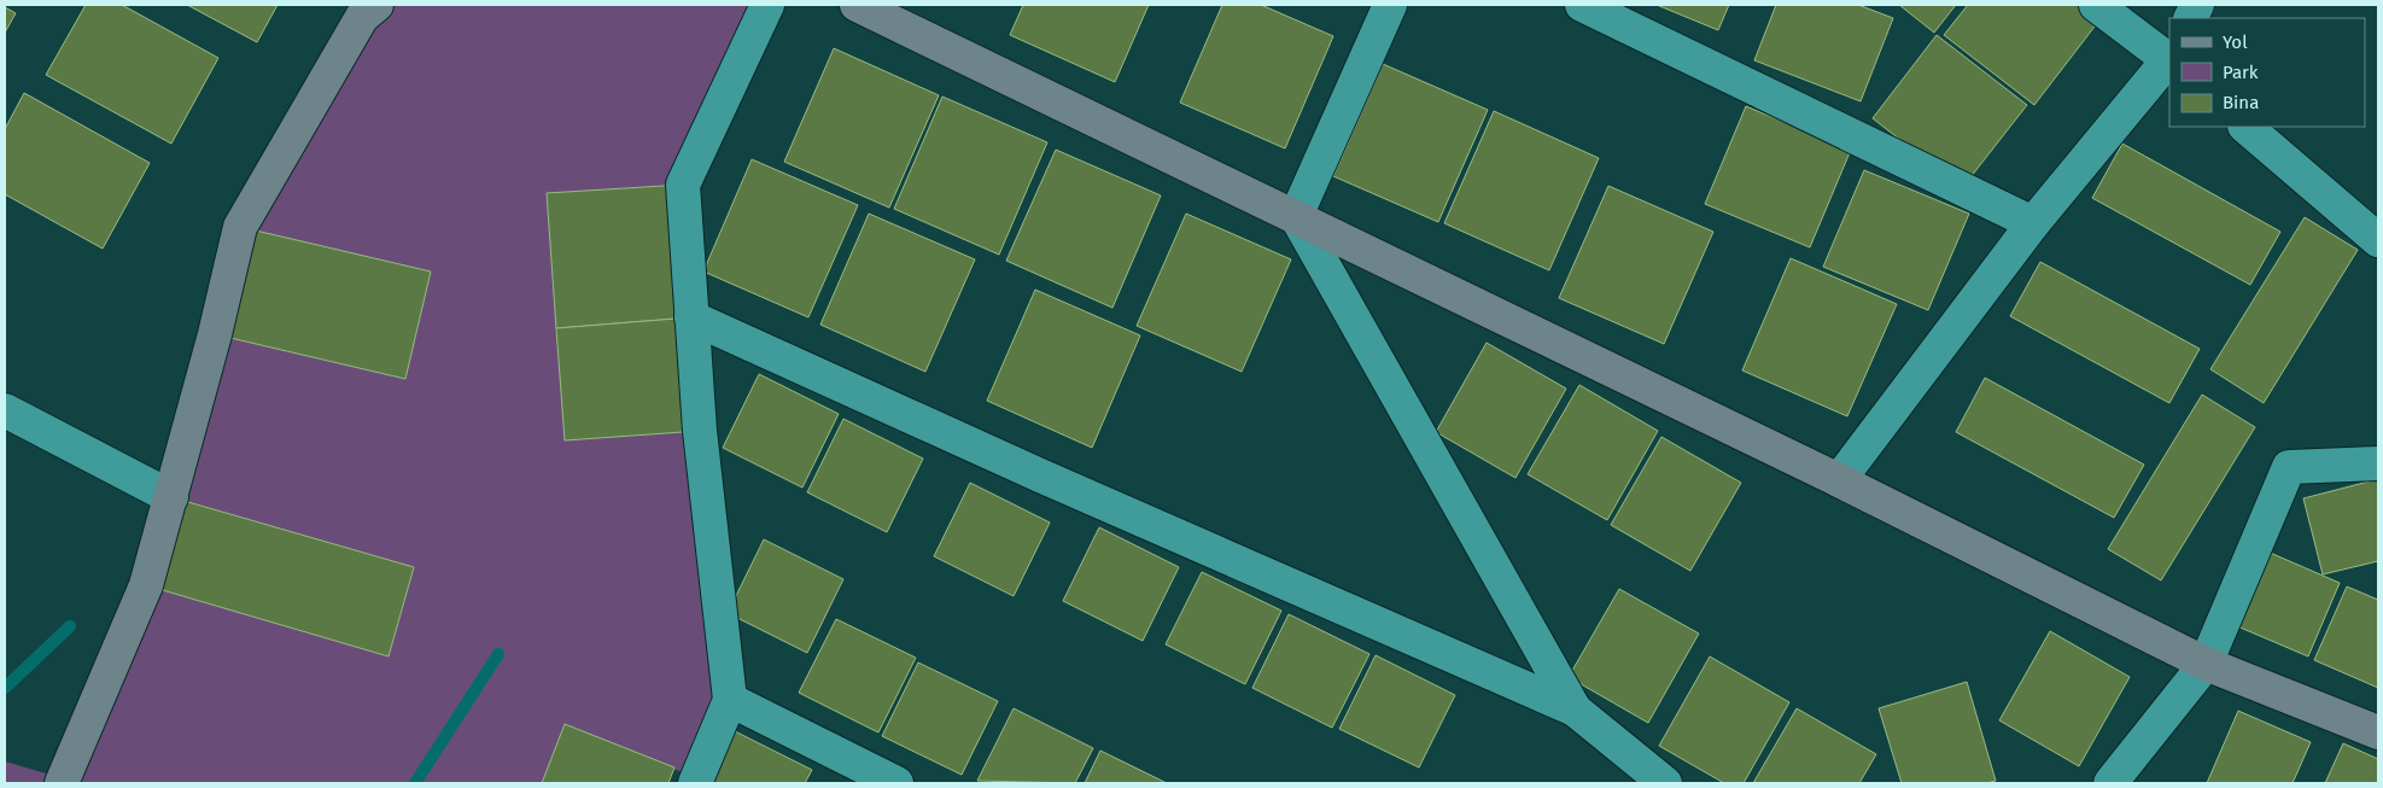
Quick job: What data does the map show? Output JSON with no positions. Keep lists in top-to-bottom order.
{
  "legend": ["Yol", "Park", "Bina"]
}
